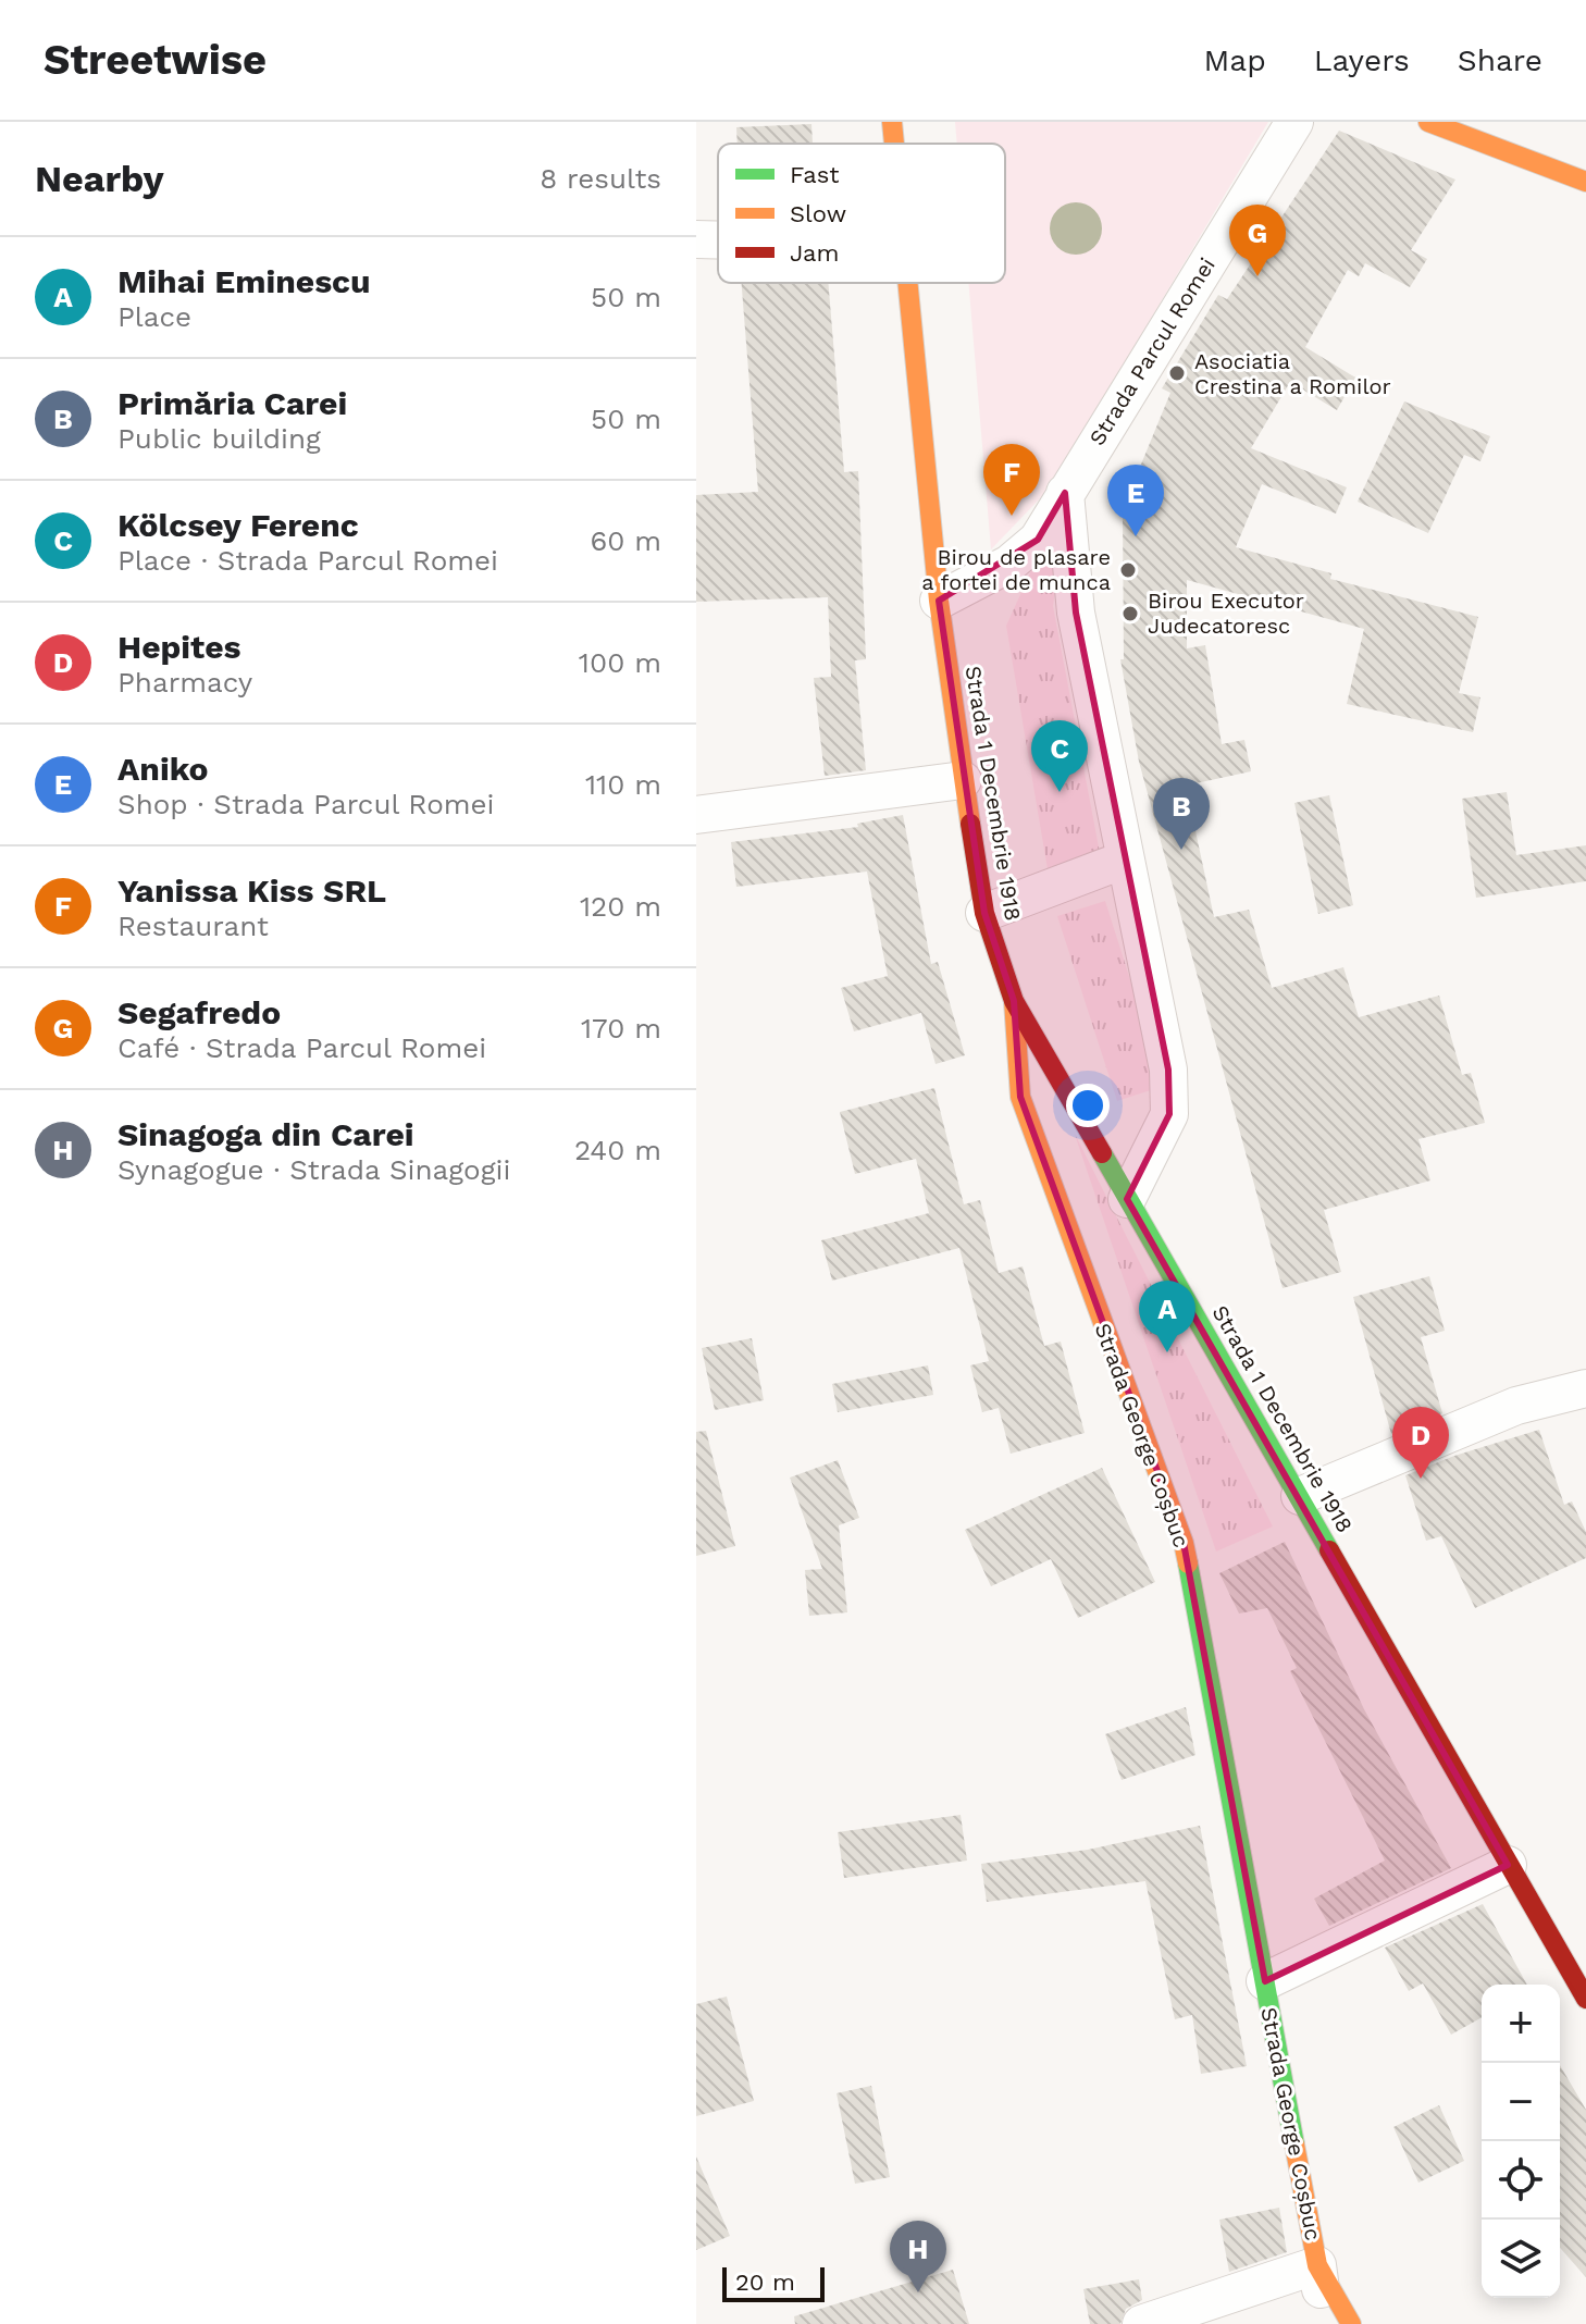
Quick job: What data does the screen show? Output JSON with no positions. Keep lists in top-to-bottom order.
{
  "streets": {
    "main road": ["Strada 1 Decembrie 1918", "Strada George Coșbuc"],
    "street": ["Strada Parcul Romei"]
  },
  "crossings": [
    ["Strada Parcul Romei", "Strada 1 Decembrie 1918"],
    ["Strada 1 Decembrie 1918", "Strada George Coșbuc"]
  ],
  "places": ["Asociatia Crestina a Romilor", "Birou de plasare a fortei de munca", "Birou Executor Judecatoresc"],
  "legend": ["Fast", "Slow", "Jam"],
  "scale_bar": "20 m",
  "page": {
    "header": "Streetwise",
    "nav": ["Map", "Layers", "Share"],
    "heading": ["Nearby", "8 results"],
    "pins": [
      "G",
      "F",
      "E",
      "C",
      "B",
      "A",
      "D",
      "H"
    ],
    "list": [
      {
        "mark": "A",
        "name": "Mihai Eminescu",
        "note": "Place",
        "value": "50 m"
      },
      {
        "mark": "B",
        "name": "Primăria Carei",
        "note": "Public building",
        "value": "50 m"
      },
      {
        "mark": "C",
        "name": "Kölcsey Ferenc",
        "note": "Place · Strada Parcul Romei",
        "value": "60 m"
      },
      {
        "mark": "D",
        "name": "Hepites",
        "note": "Pharmacy",
        "value": "100 m"
      },
      {
        "mark": "E",
        "name": "Aniko",
        "note": "Shop · Strada Parcul Romei",
        "value": "110 m"
      },
      {
        "mark": "F",
        "name": "Yanissa Kiss SRL",
        "note": "Restaurant",
        "value": "120 m"
      },
      {
        "mark": "G",
        "name": "Segafredo",
        "note": "Café · Strada Parcul Romei",
        "value": "170 m"
      },
      {
        "mark": "H",
        "name": "Sinagoga din Carei",
        "note": "Synagogue · Strada Sinagogii",
        "value": "240 m"
      }
    ],
    "map_buttons": ["+", "−"],
    "scale": "20 m"
  }
}
